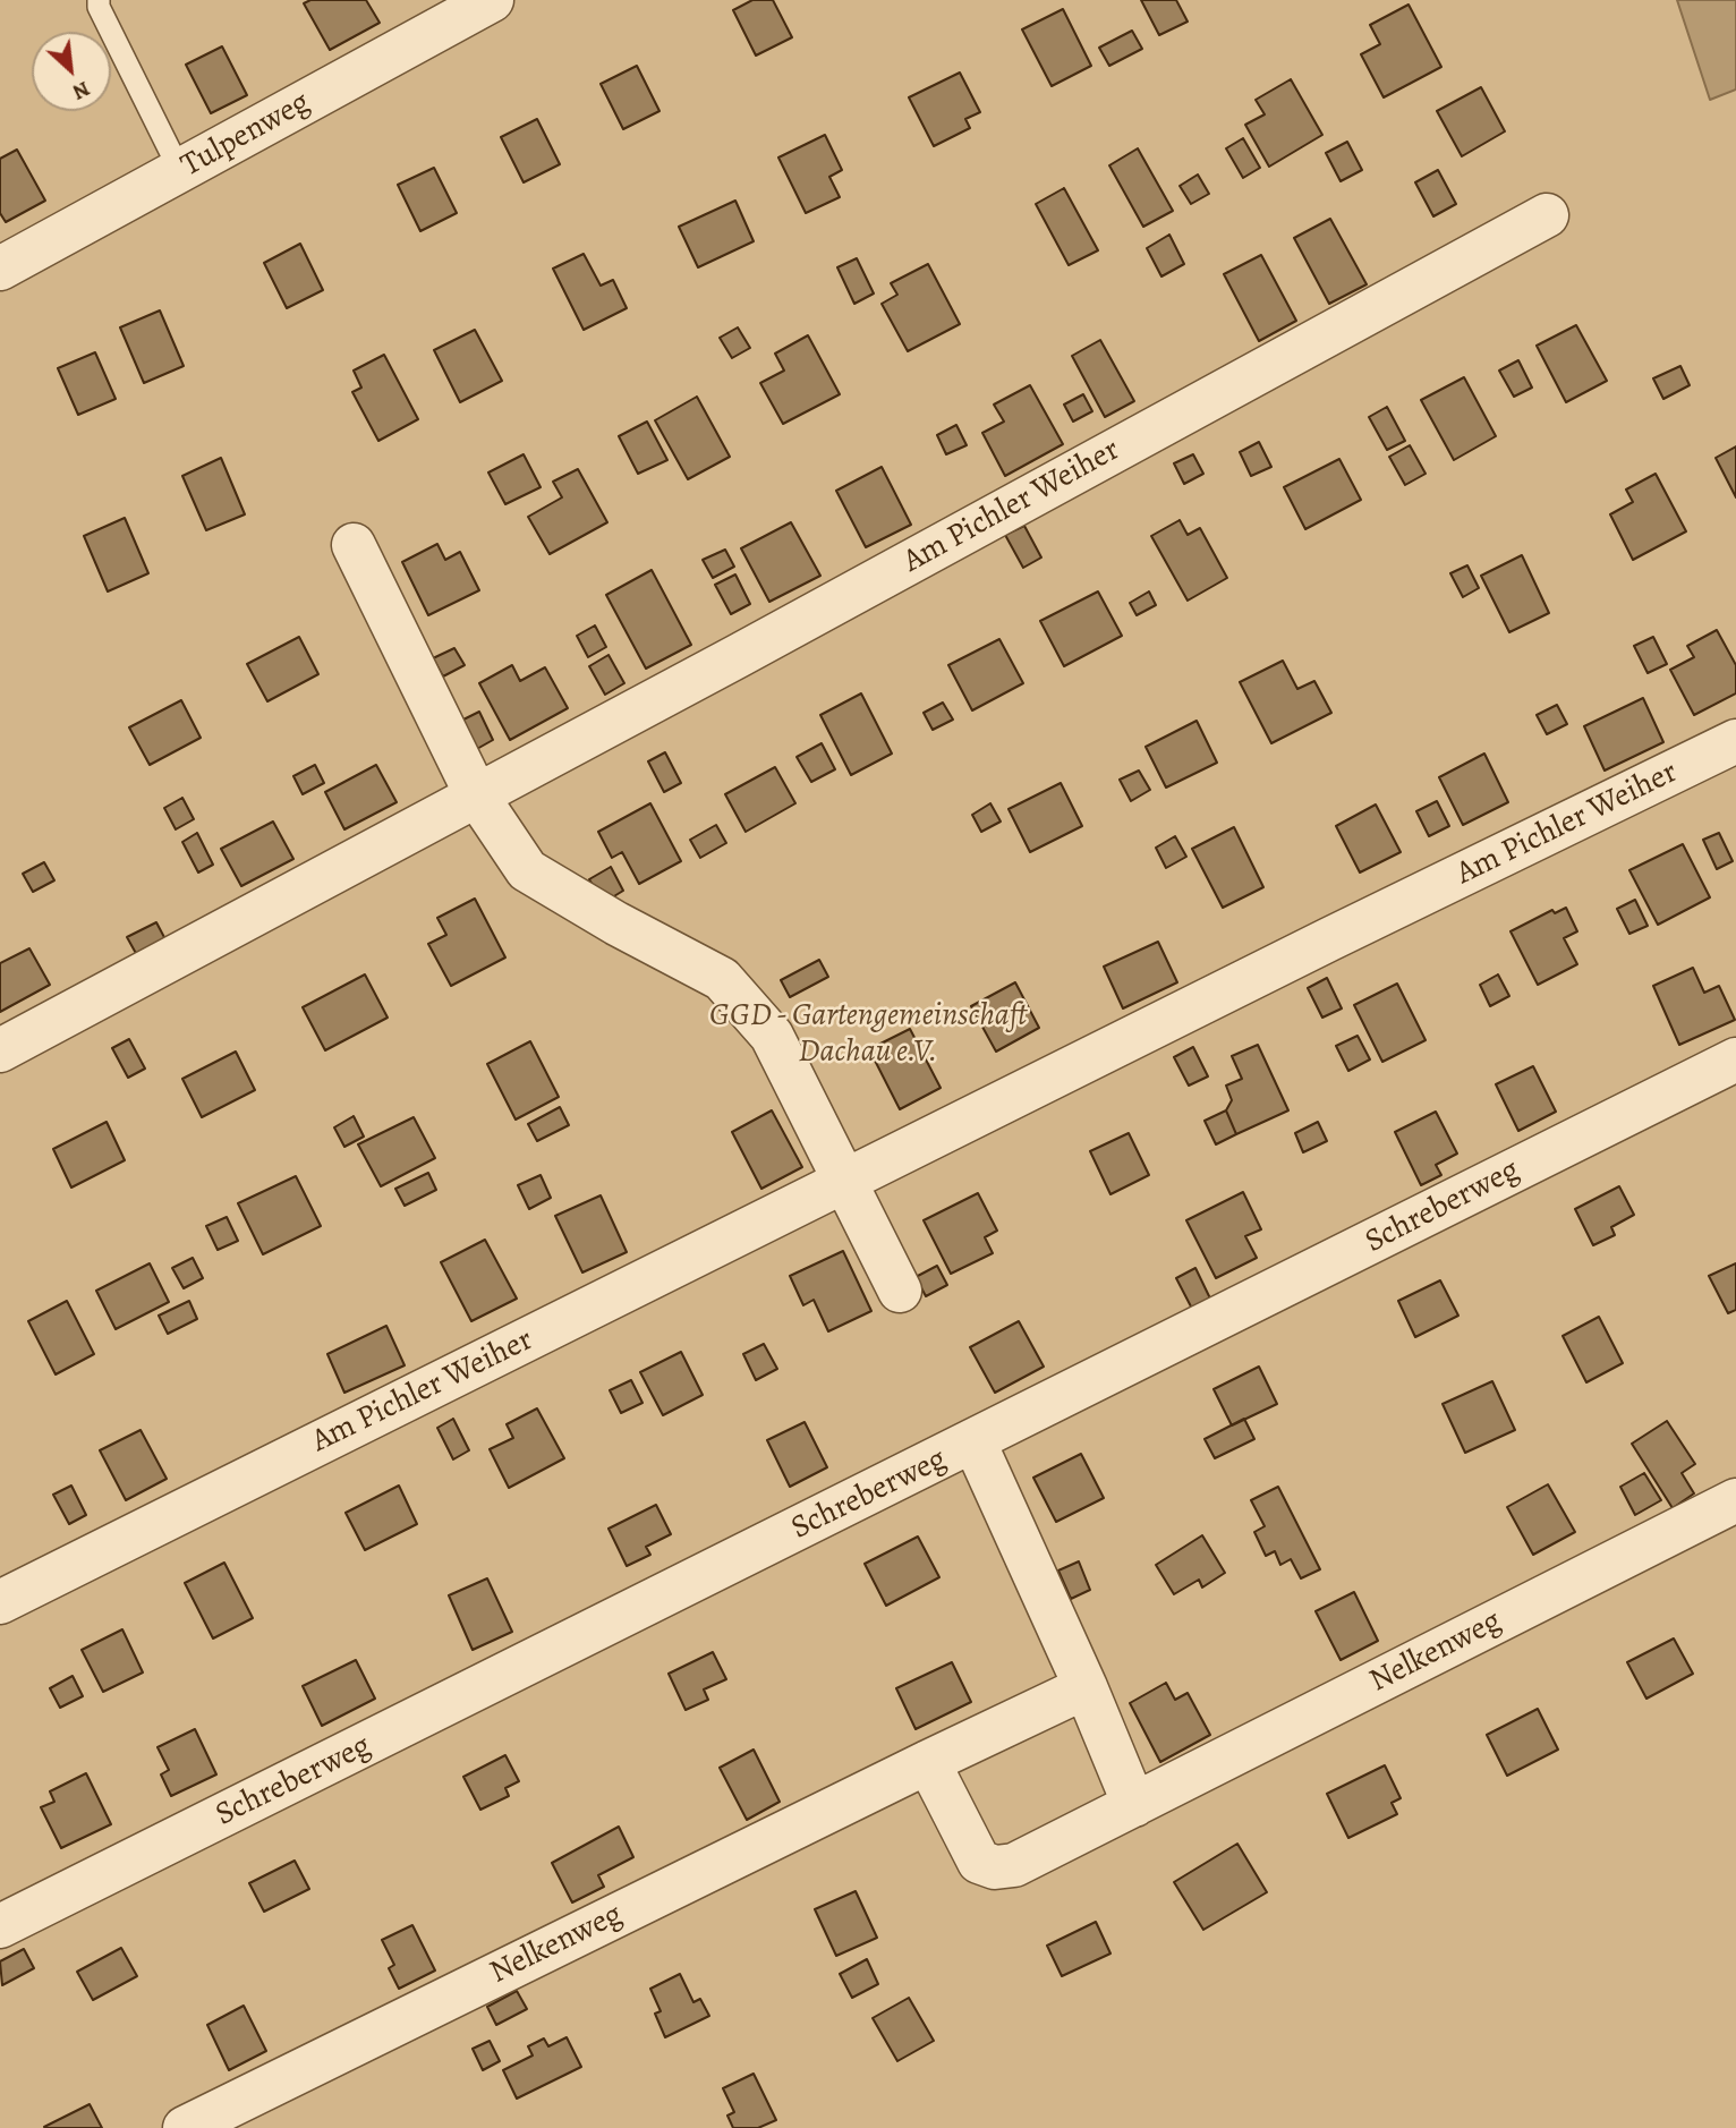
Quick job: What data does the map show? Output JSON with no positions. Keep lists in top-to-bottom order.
{
  "streets": {
    "street": [
      "Tulpenweg",
      "Am Pichler Weiher",
      "Schreberweg",
      "Nelkenweg"
    ]
  },
  "parks": ["GGD - Gartengemeinschaft Dachau e.V."],
  "north": "bottom right"
}
